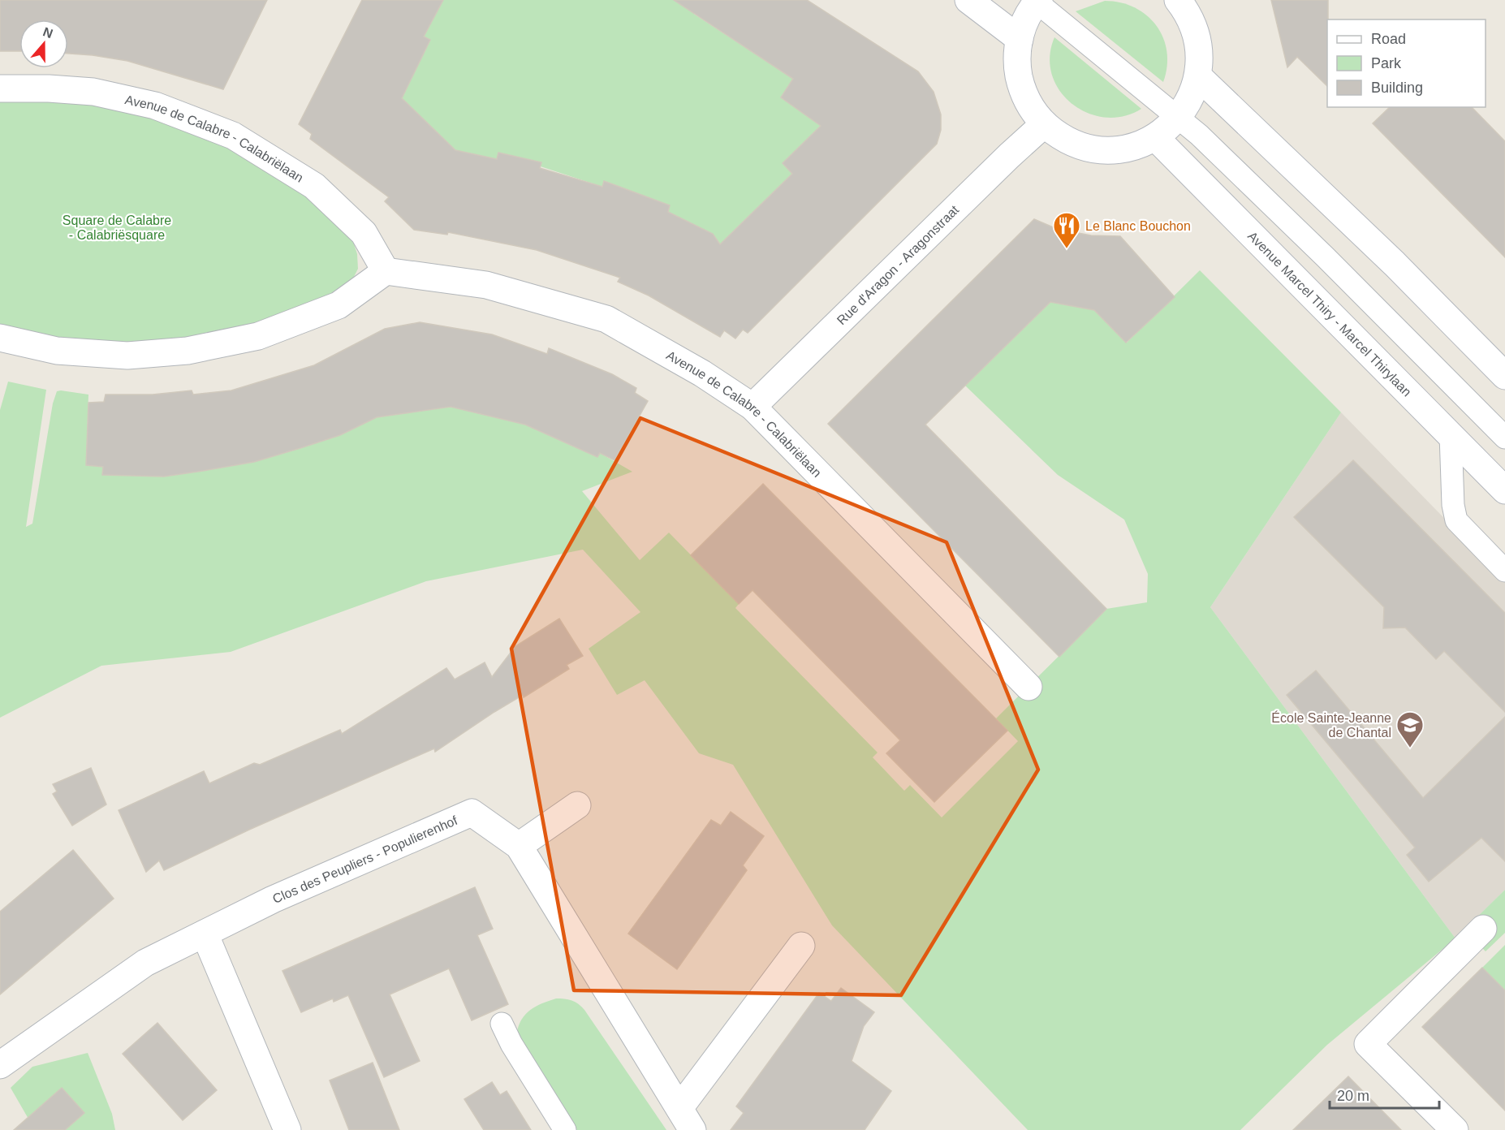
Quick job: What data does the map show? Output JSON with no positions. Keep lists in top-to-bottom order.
{
  "streets": {
    "street": [
      "Avenue de Calabre - Calabriëlaan",
      "Rue d'Aragon - Aragonstraat",
      "Avenue Marcel Thiry - Marcel Thirylaan",
      "Clos des Peupliers - Populierenhof"
    ]
  },
  "crossings": [
    ["Avenue de Calabre - Calabriëlaan", "Rue d'Aragon - Aragonstraat"]
  ],
  "parks": ["Square de Calabre - Calabriësquare"],
  "places": {
    "restaurant": ["Le Blanc Bouchon"],
    "school or university": ["École Sainte-Jeanne de Chantal"]
  },
  "legend": ["Road", "Park", "Building"],
  "scale_bar": "20 m",
  "north": "top"
}
